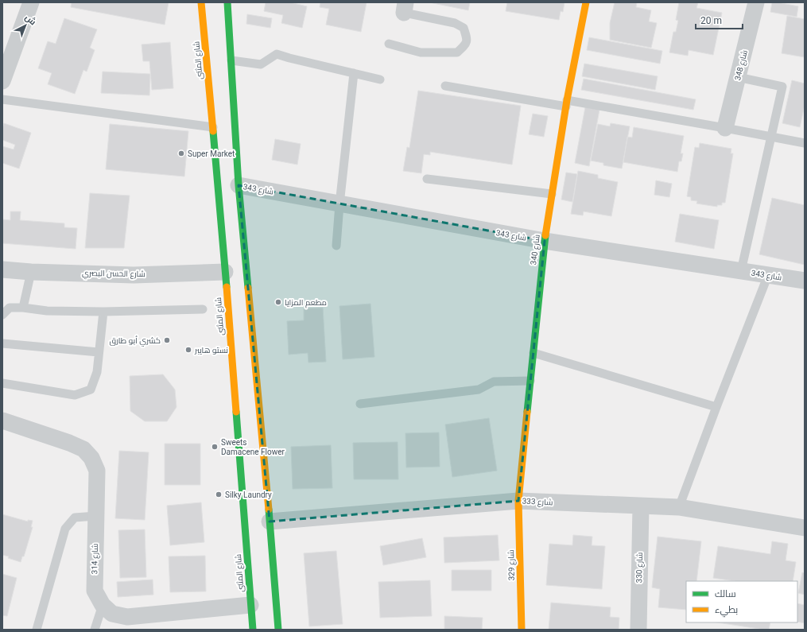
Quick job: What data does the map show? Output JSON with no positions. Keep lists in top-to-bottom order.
{
  "streets": {
    "street": [
      "شارع المثنى",
      "شارع 348",
      "شارع 343",
      "شارع 340",
      "شارع الحسن البصري",
      "شارع 333",
      "شارع 314",
      "شارع 329",
      "شارع 330"
    ]
  },
  "crossings": [
    ["شارع المثنى", "شارع الحسن البصري"],
    ["شارع المثنى", "شارع 314"],
    ["شارع 343", "شارع 340"],
    ["شارع 340", "شارع 333"],
    ["شارع 340", "شارع 329"],
    ["شارع 333", "شارع 329"],
    ["شارع 333", "شارع 330"]
  ],
  "places": [
    "Super Market",
    "مطعم المزايا",
    "كشري أبو طارق",
    "نستو هايبر",
    "Sweets Damacene Flower",
    "Silky Laundry"
  ],
  "legend": ["سالك", "بطيء"],
  "scale_bar": "20 m",
  "north": "top right"
}
